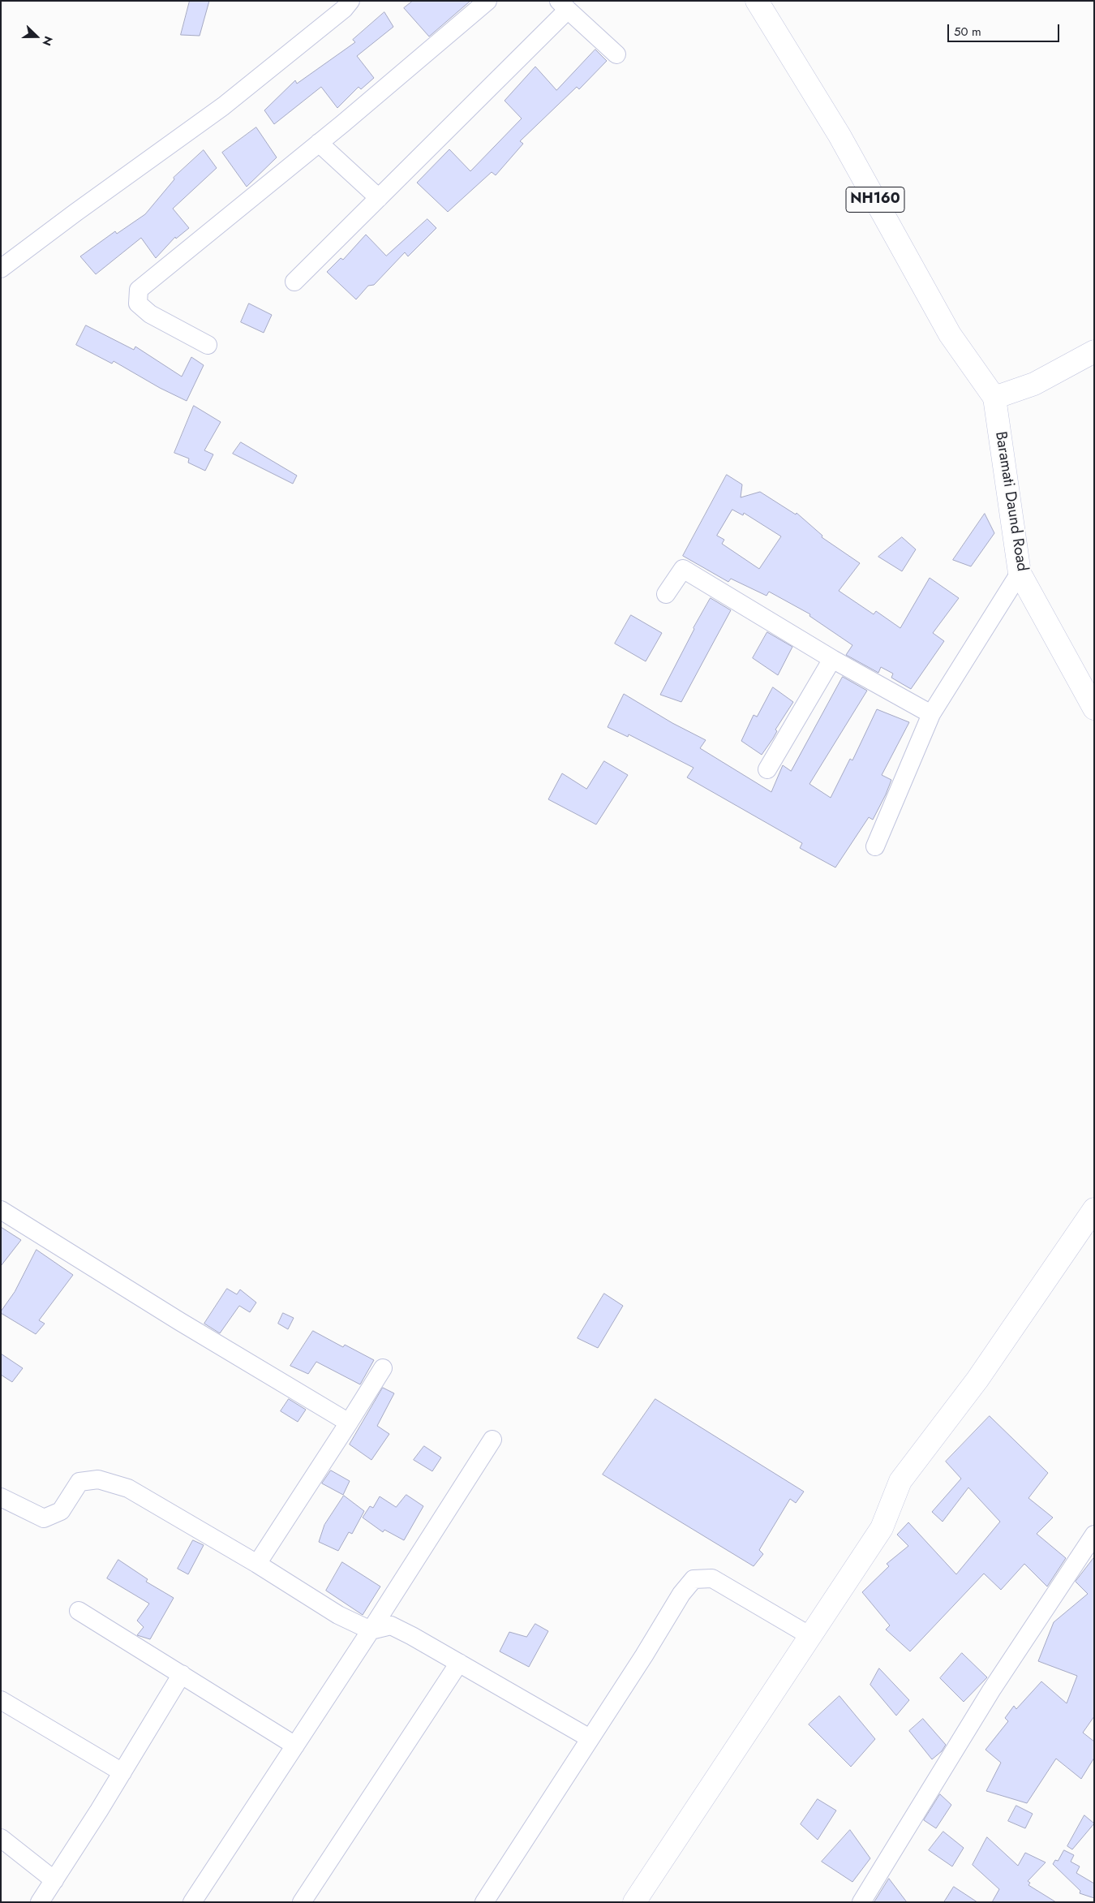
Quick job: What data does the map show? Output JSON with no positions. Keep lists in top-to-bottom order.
{
  "streets": {
    "main road": ["NH160", "Baramati Daund Road"]
  },
  "crossings": [
    ["NH160", "Baramati Daund Road"]
  ],
  "scale_bar": "50 m",
  "north": "right"
}
